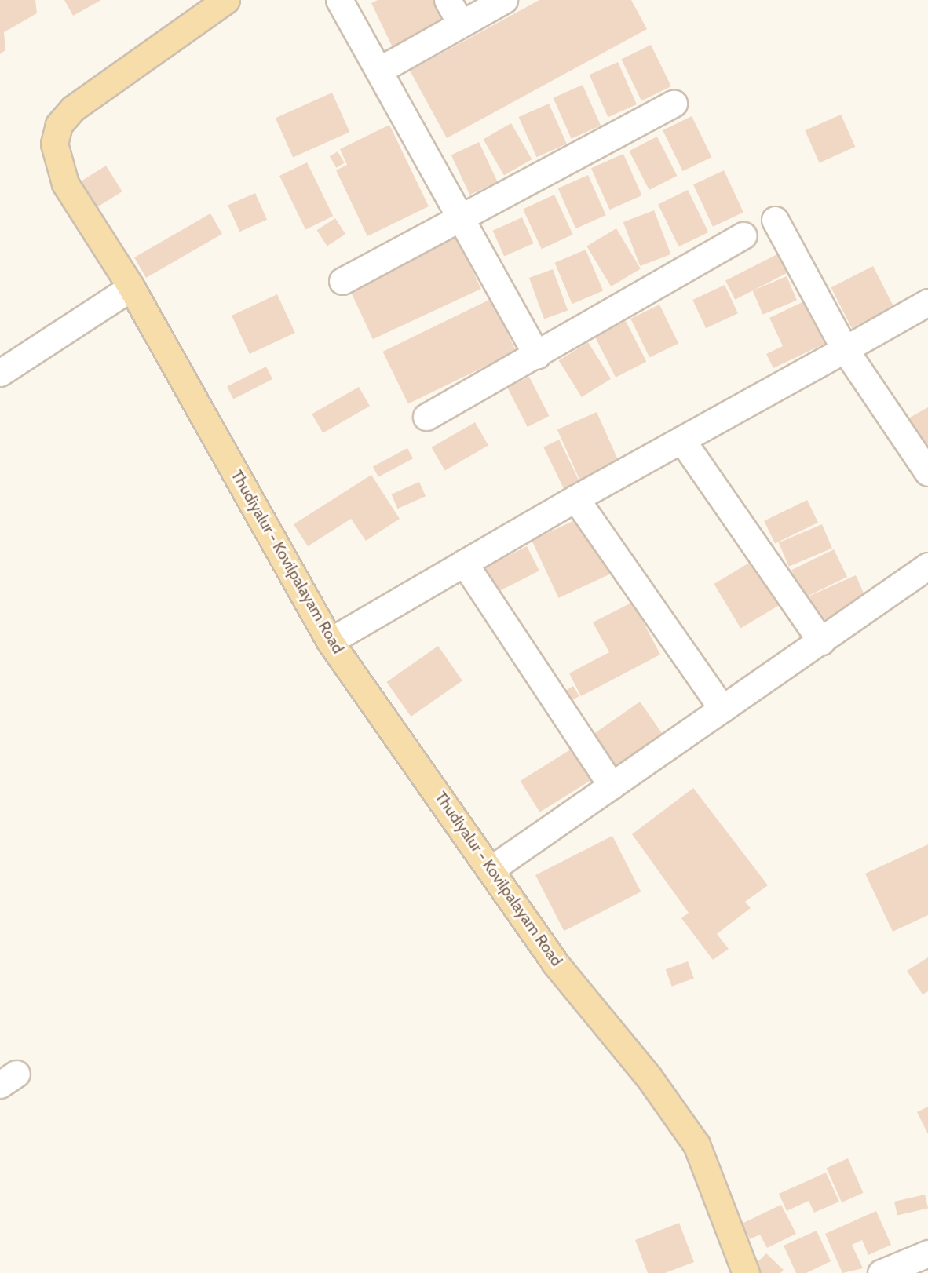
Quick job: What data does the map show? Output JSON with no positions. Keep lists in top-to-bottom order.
{
  "streets": {
    "main road": ["Thudiyalur - Kovilpalayam Road"]
  }
}
